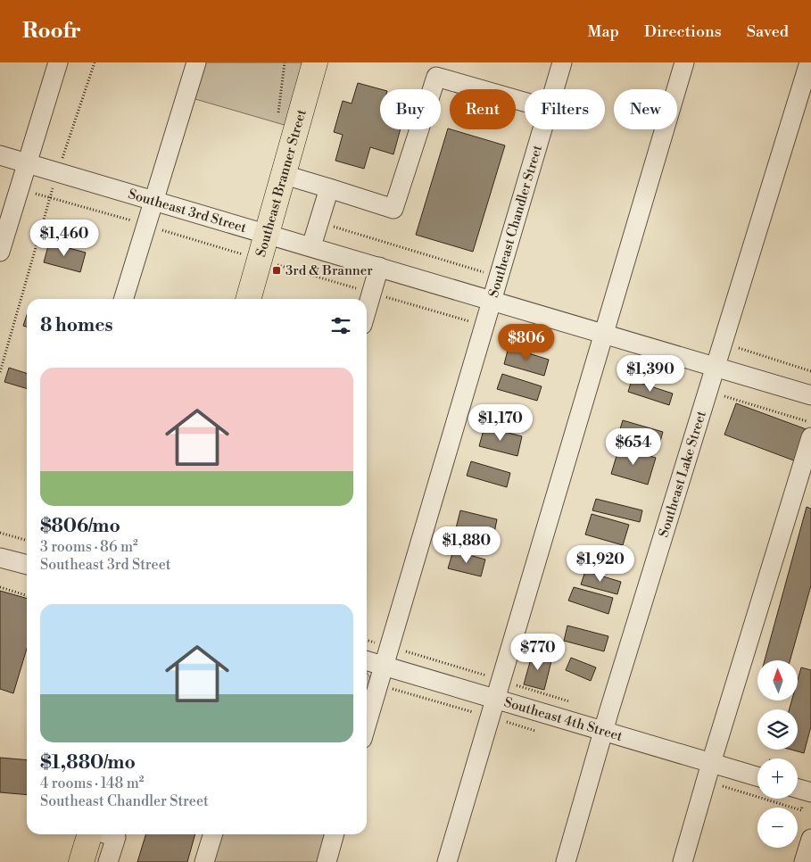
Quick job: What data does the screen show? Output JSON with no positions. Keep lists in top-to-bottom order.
{
  "streets": {
    "main road": ["Southeast Branner Street"],
    "street": [
      "Southeast 3rd Street",
      "Southeast Chandler Street",
      "Southeast Lake Street",
      "Southeast 4th Street"
    ]
  },
  "crossings": [
    ["Southeast Branner Street", "Southeast 3rd Street"],
    ["Southeast 3rd Street", "Southeast Chandler Street"],
    ["Southeast 3rd Street", "Southeast Lake Street"],
    ["Southeast Chandler Street", "Southeast 4th Street"],
    ["Southeast Lake Street", "Southeast 4th Street"]
  ],
  "places": {
    "transit": ["3rd & Branner"]
  },
  "north": "top",
  "page": {
    "header": "Roofr",
    "nav": ["Map", "Directions", "Saved"],
    "chip": [
      "Buy",
      "Rent",
      "Filters",
      "New"
    ],
    "price": [
      "$1,460",
      "$806",
      "$1,390",
      "$1,170",
      "$654",
      "$1,880",
      "$1,920",
      "$770"
    ],
    "heading": "8 homes",
    "list": [
      {
        "name": "$806/mo",
        "note": "3 rooms · 86 m² · Southeast 3rd Street"
      },
      {
        "name": "$1,880/mo",
        "note": "4 rooms · 148 m² · Southeast Chandler Street"
      }
    ],
    "map_buttons": ["+", "−"]
  }
}
